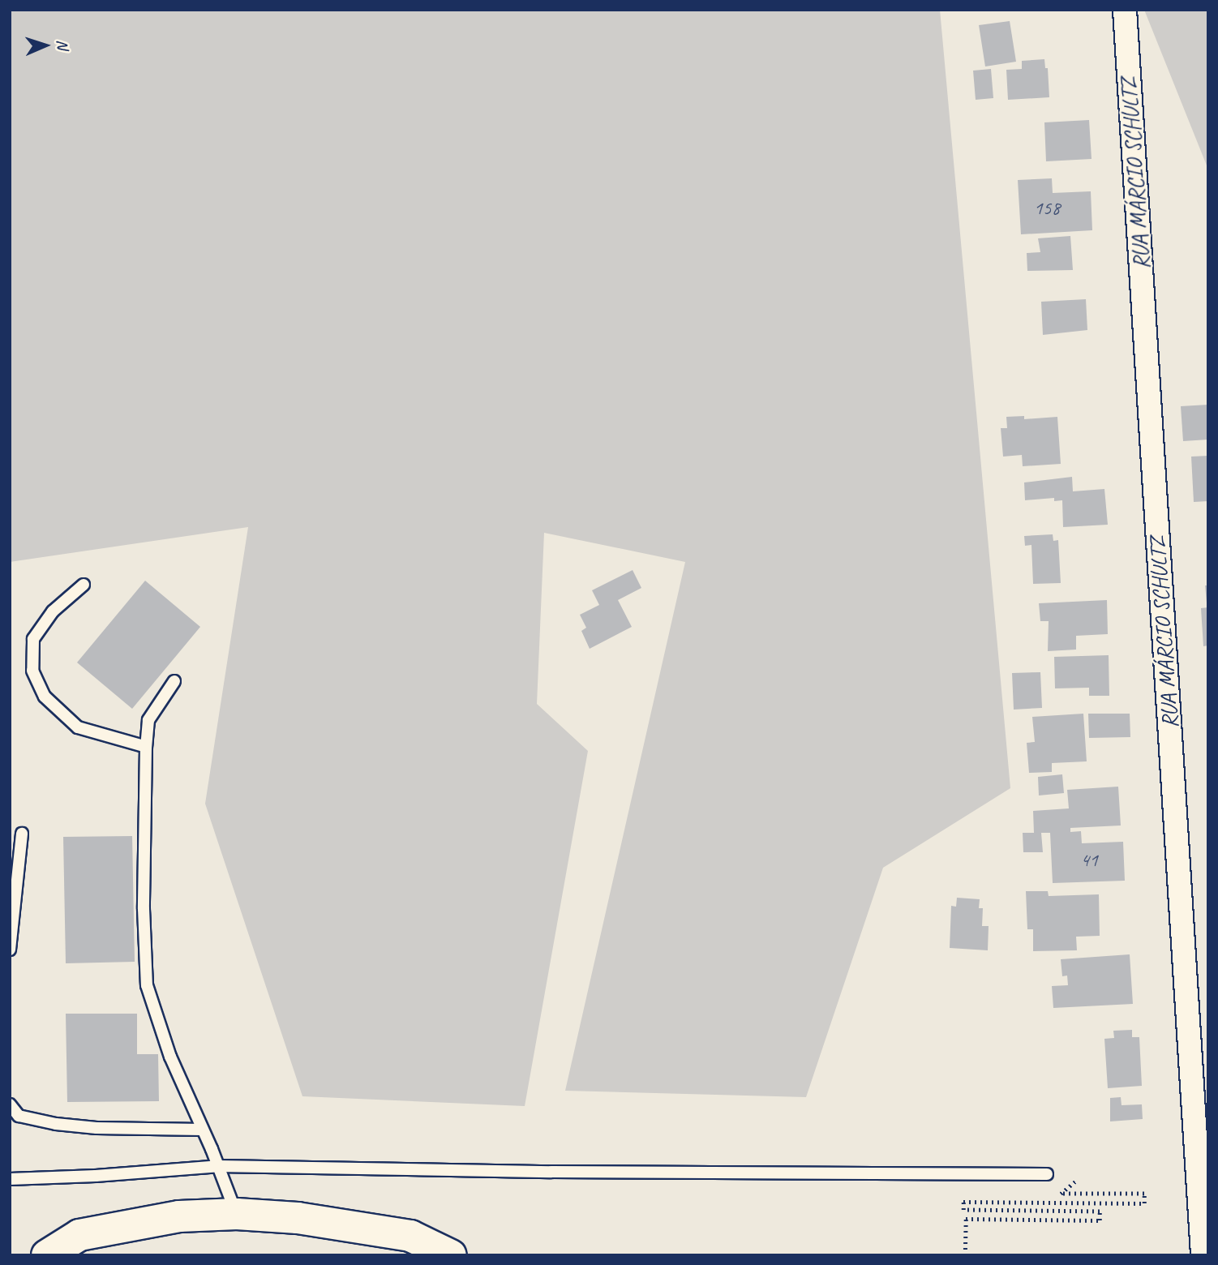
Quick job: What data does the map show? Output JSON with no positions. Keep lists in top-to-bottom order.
{
  "streets": {
    "street": ["RUA MÁRCIO SCHULTZ"]
  },
  "house_numbers": ["158", "41"],
  "north": "right"
}
